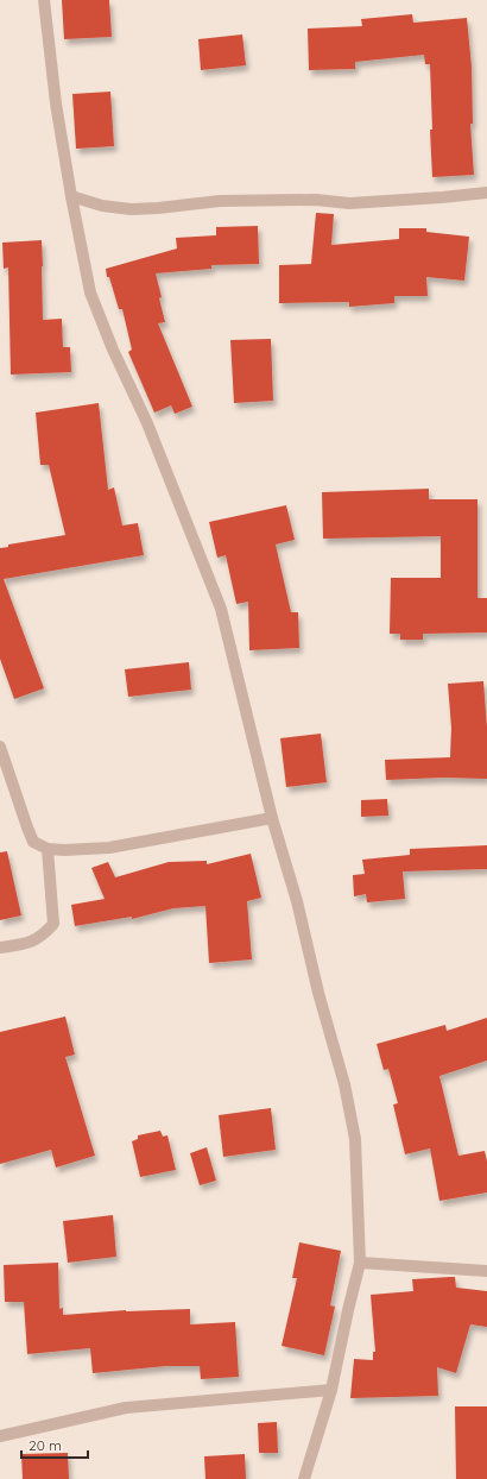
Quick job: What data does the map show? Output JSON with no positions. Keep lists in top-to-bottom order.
{
  "scale_bar": "20 m"
}
